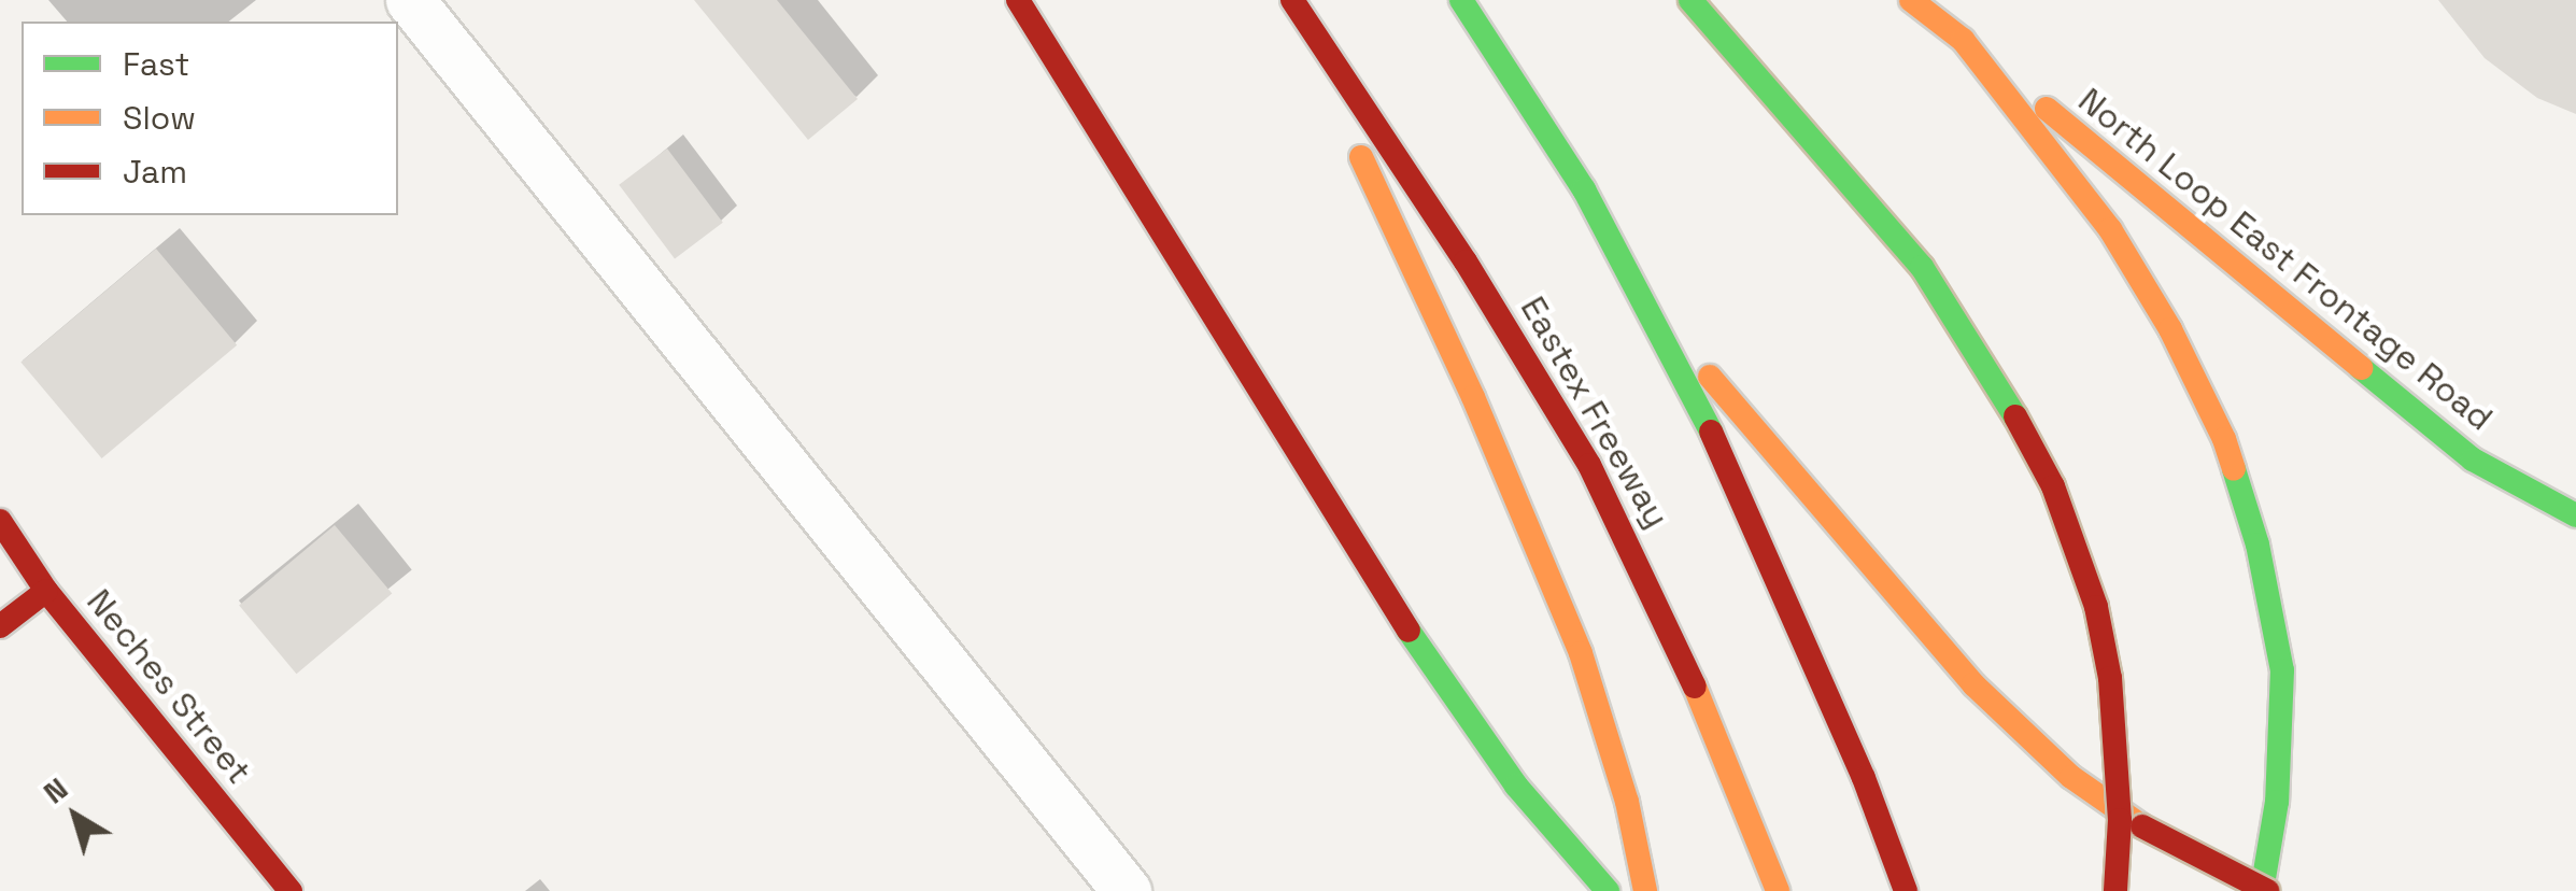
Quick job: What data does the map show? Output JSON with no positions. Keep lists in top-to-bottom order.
{
  "streets": {
    "main road": ["North Loop East Frontage Road", "Eastex Freeway", "Neches Street"]
  },
  "legend": ["Fast", "Slow", "Jam"],
  "north": "top left"
}
